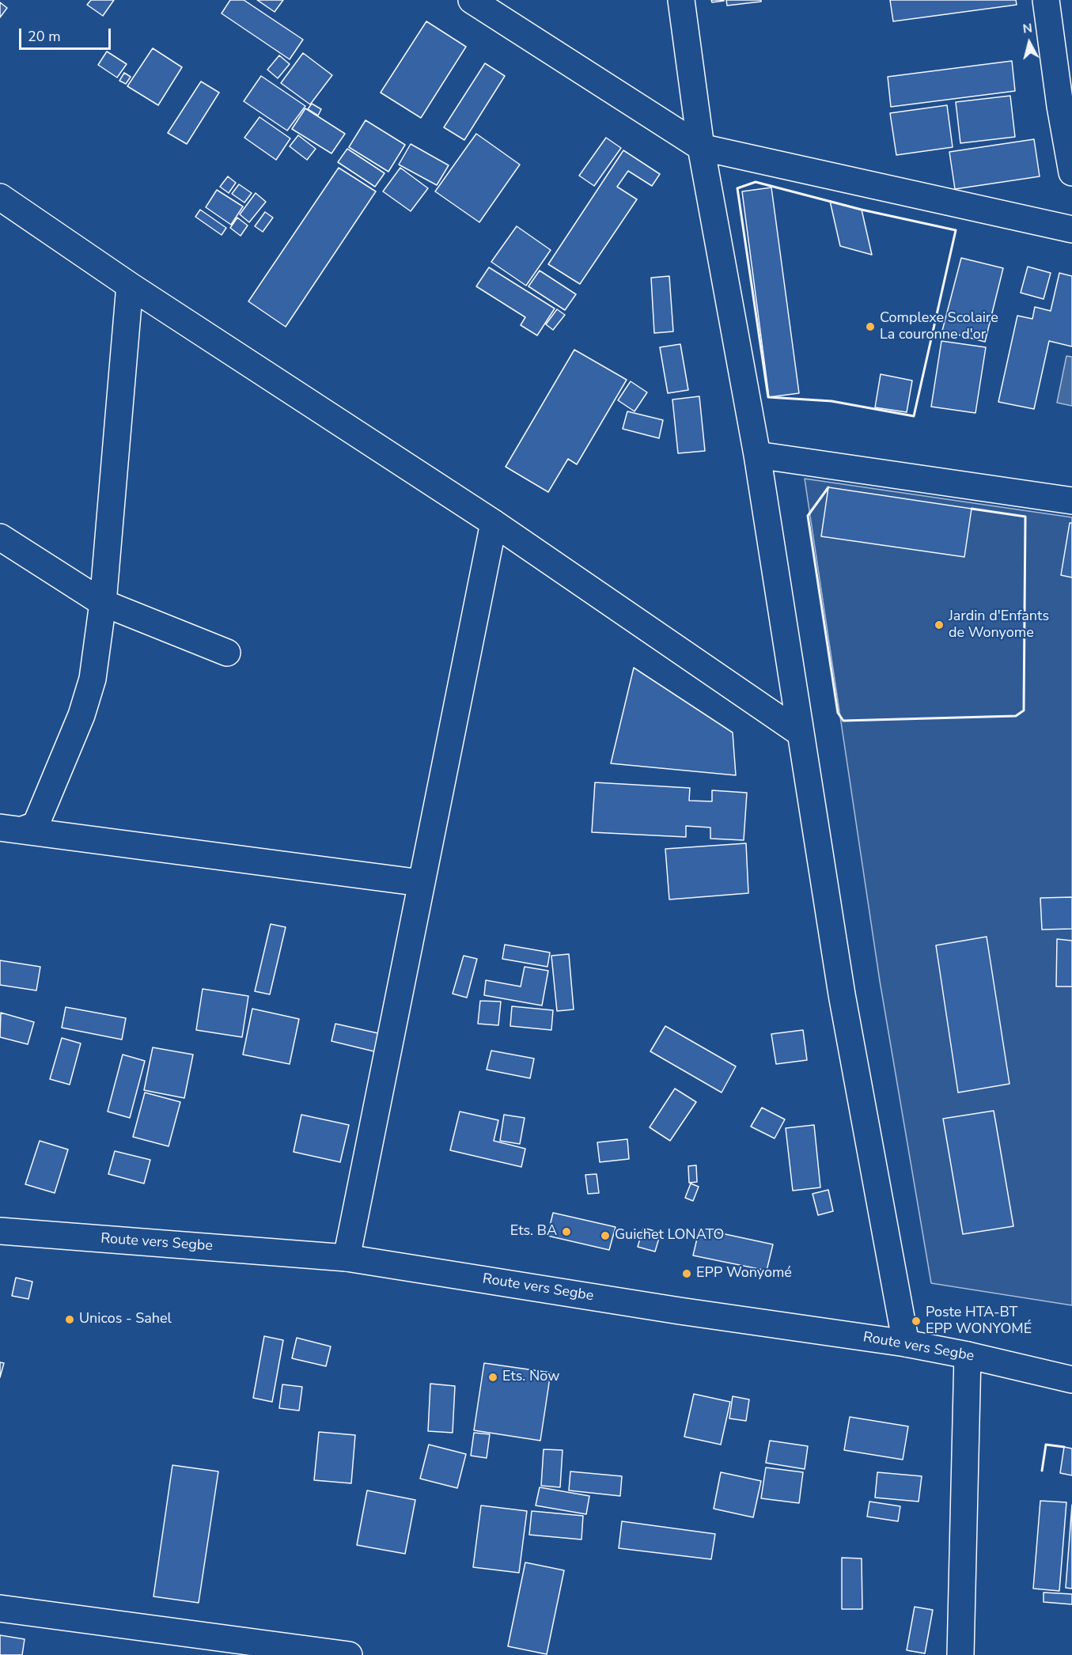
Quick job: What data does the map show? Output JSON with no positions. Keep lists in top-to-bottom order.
{
  "streets": {
    "street": ["Route vers Segbe"]
  },
  "places": [
    "Complexe Scolaire La couronne d'or",
    "Jardin d'Enfants de Wonyome",
    "Ets. BA",
    "Guichet LONATO",
    "EPP Wonyomé",
    "Unicos - Sahel",
    "Poste HTA-BT EPP WONYOMÉ",
    "Ets. Now"
  ],
  "scale_bar": "20 m",
  "north": "top"
}
